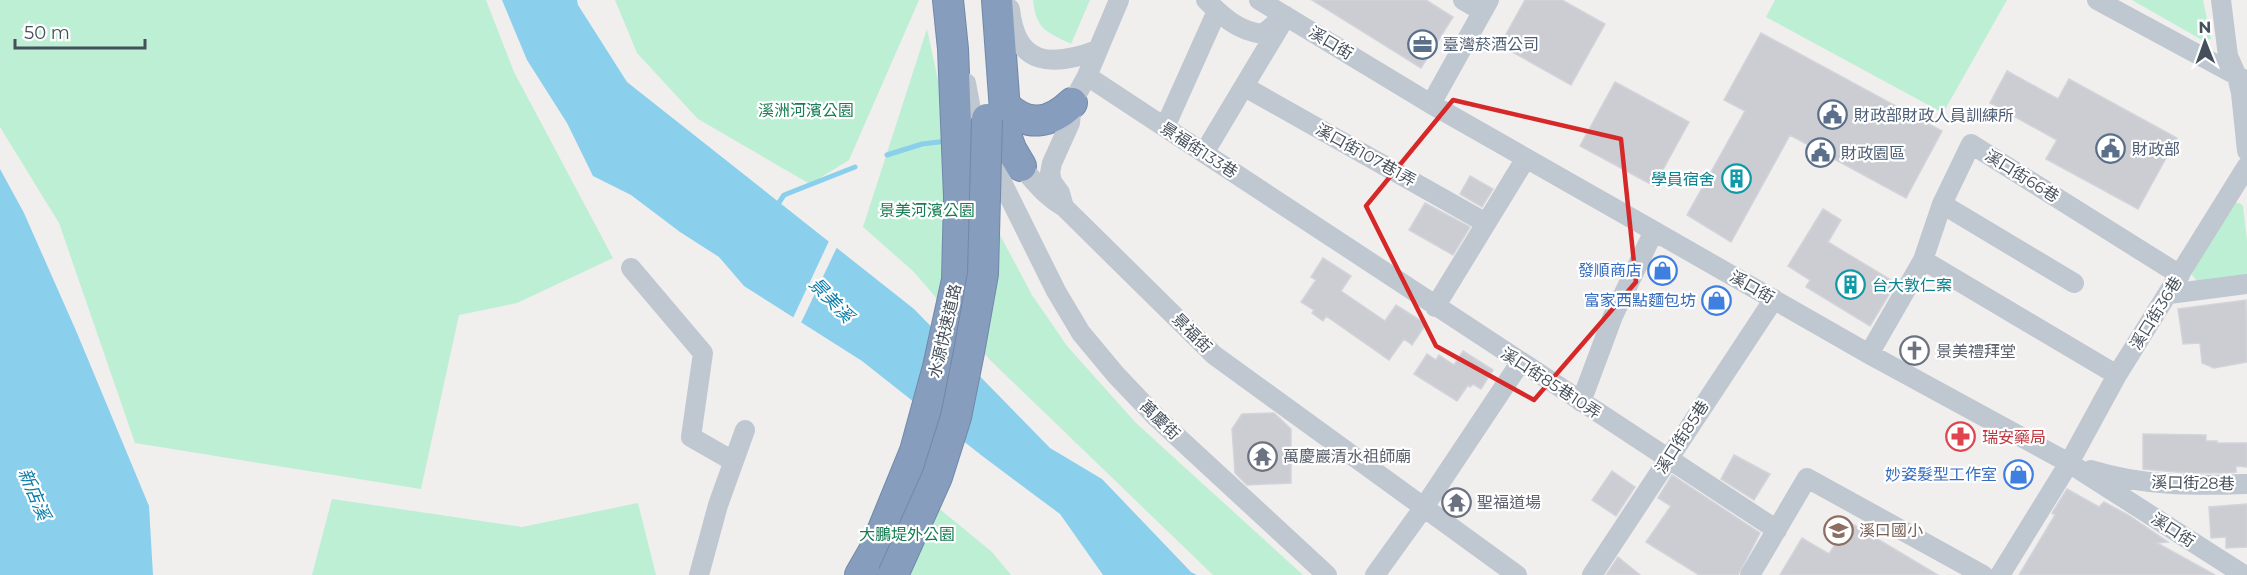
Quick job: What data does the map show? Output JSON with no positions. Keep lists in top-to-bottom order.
{
  "streets": {
    "highway": ["水源快速道路"],
    "street": [
      "溪口街",
      "景福街133巷",
      "溪口街107巷1弄",
      "溪口街66巷",
      "溪口街36巷",
      "景福街",
      "溪口街85巷10弄",
      "萬慶街",
      "溪口街85巷",
      "溪口街28巷"
    ]
  },
  "crossings": [
    ["溪口街", "溪口街66巷"],
    ["溪口街", "溪口街36巷"],
    ["溪口街", "溪口街85巷"],
    ["溪口街", "溪口街28巷"],
    ["景福街133巷", "景福街"],
    ["景福街133巷", "溪口街85巷10弄"],
    ["溪口街66巷", "溪口街36巷"],
    ["溪口街36巷", "溪口街28巷"],
    ["溪口街85巷10弄", "溪口街85巷"]
  ],
  "water": ["景美溪", "新店溪"],
  "parks": ["溪洲河濱公園", "景美河濱公園", "大鵬堤外公園"],
  "places": {
    "office": ["臺灣菸酒公司"],
    "public building": ["財政部財政人員訓練所", "財政部", "財政園區"],
    "building": ["學員宿舍", "台大敦仁案"],
    "shop": ["發順商店", "富家西點麵包坊", "妙姿髮型工作室"],
    "church": ["景美禮拜堂"],
    "pharmacy": ["瑞安藥局"],
    "temple": ["萬慶巖清水祖師廟", "聖福道場"],
    "school or university": ["溪口國小"]
  },
  "scale_bar": "50 m",
  "north": "top"
}
